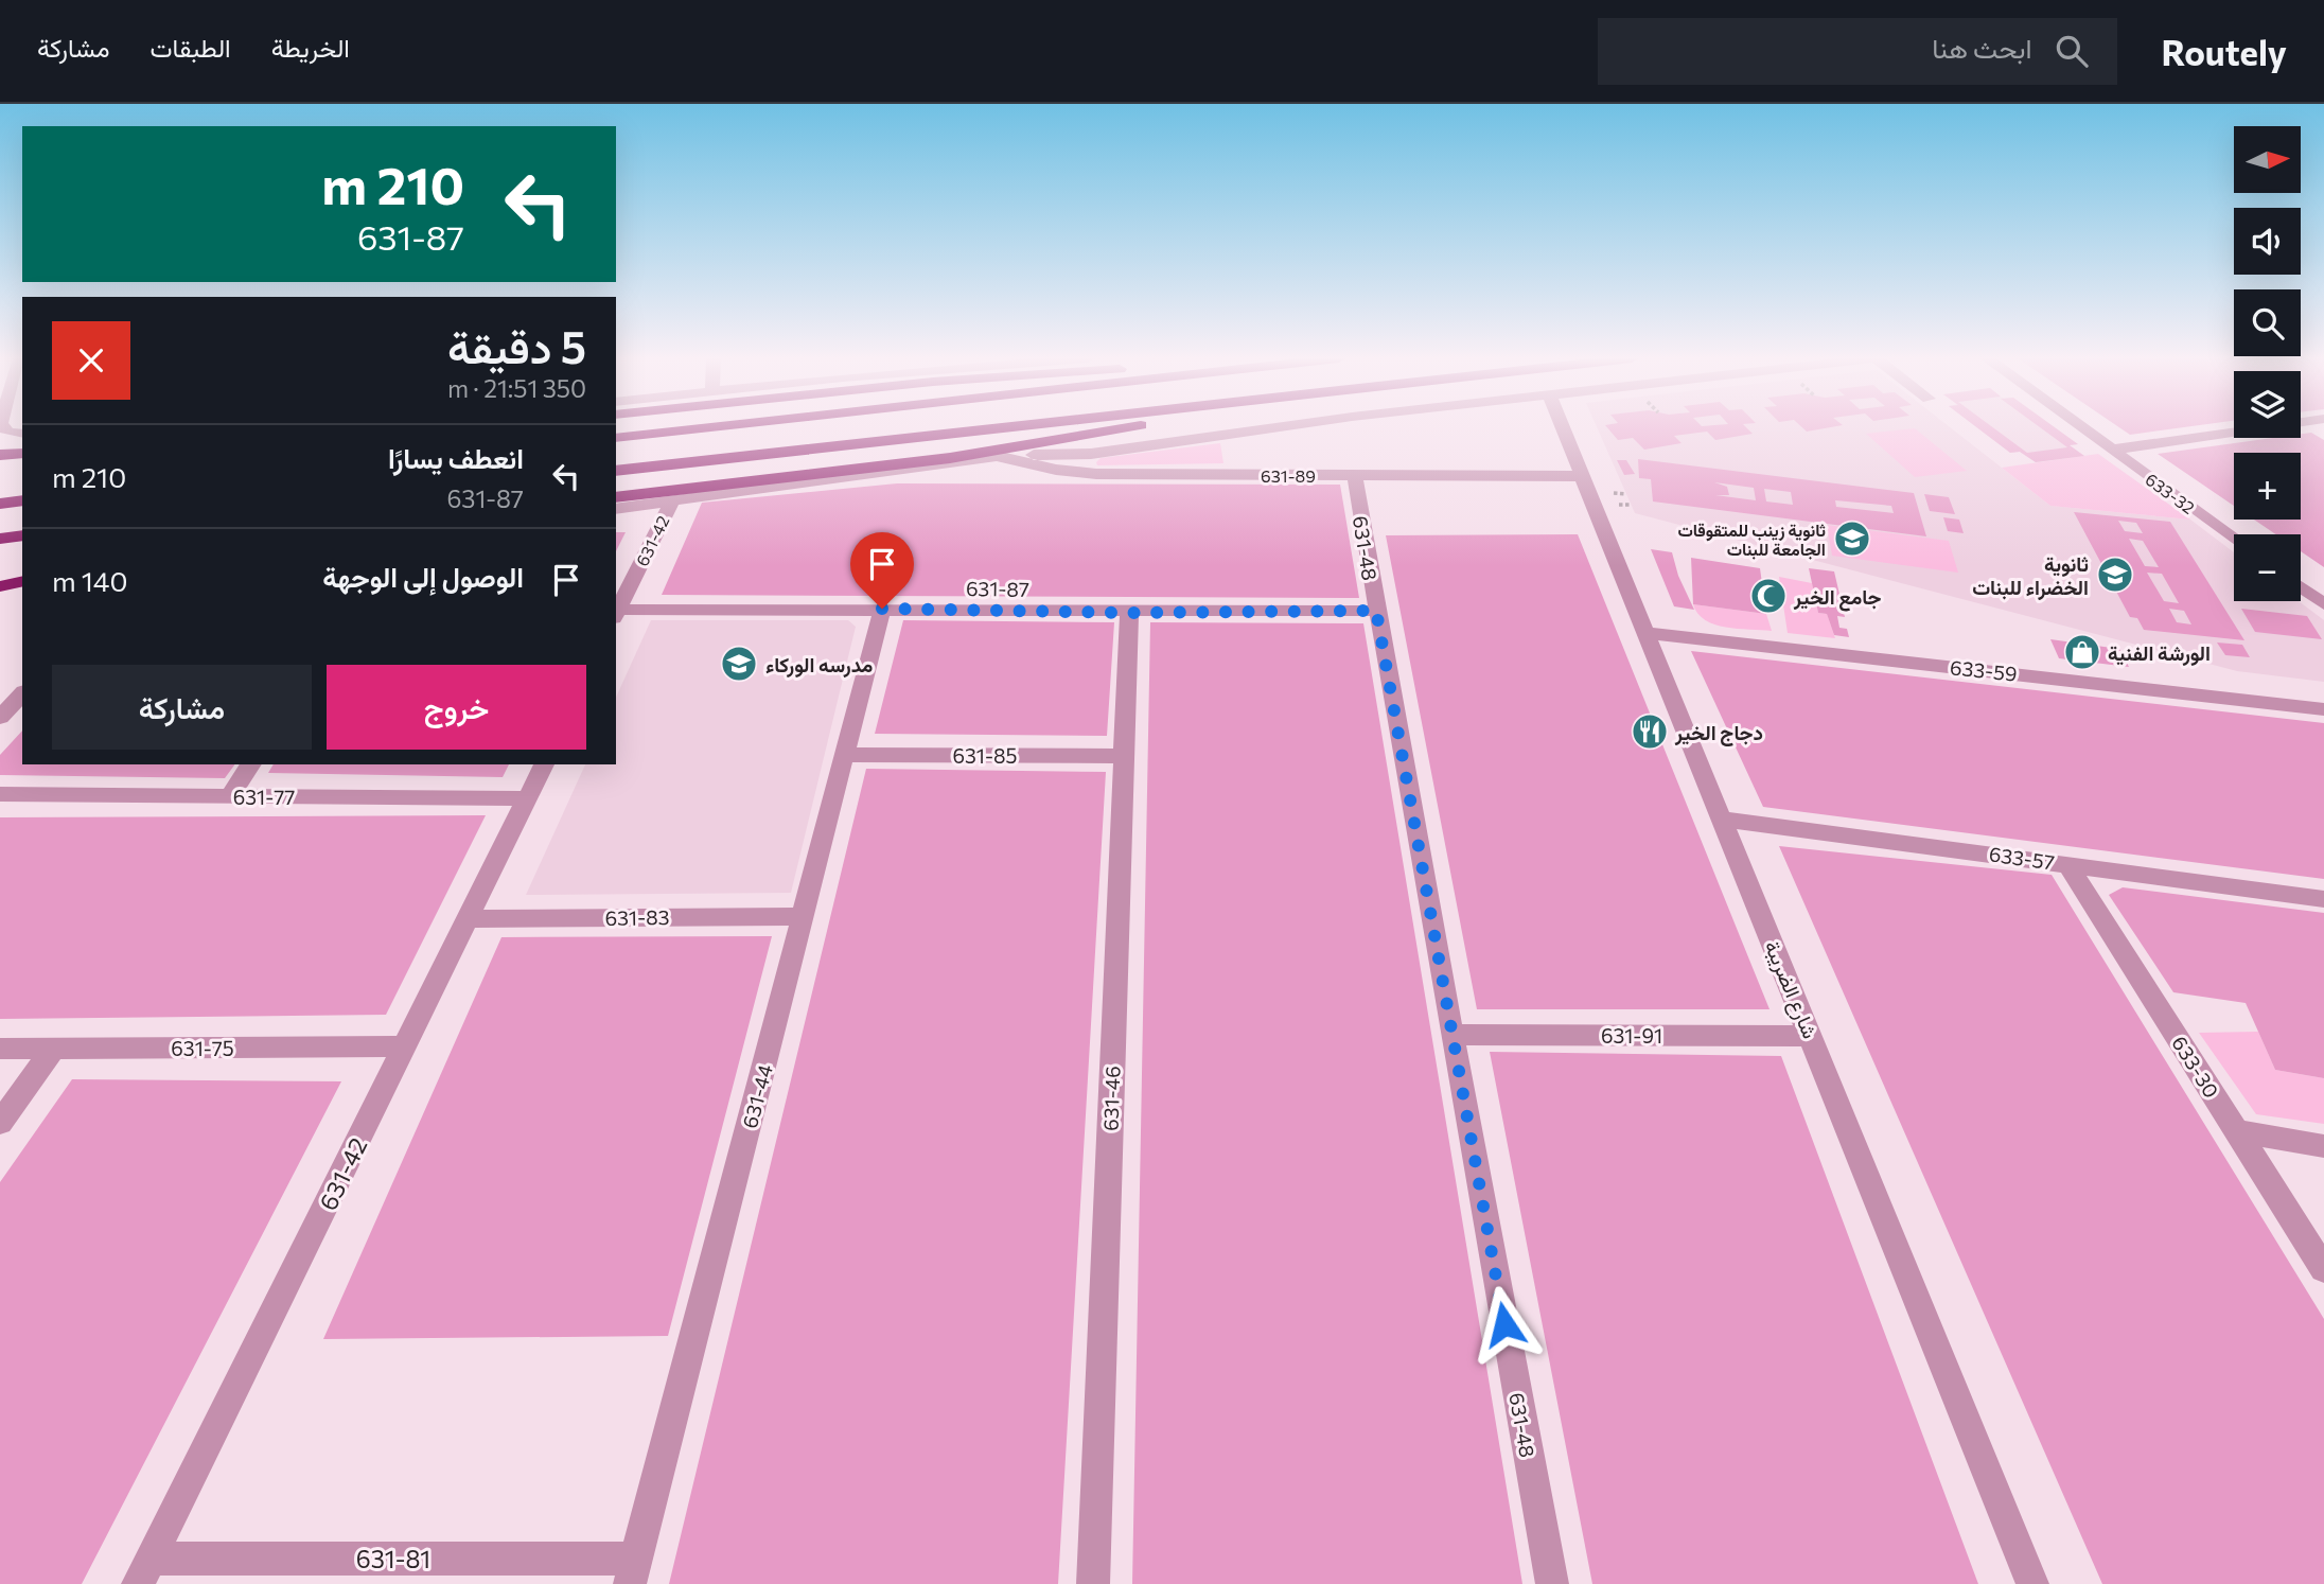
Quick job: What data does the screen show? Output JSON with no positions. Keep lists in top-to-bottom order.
{
  "streets": {
    "street": [
      "631-89",
      "633-32",
      "631-42",
      "631-48",
      "631-87",
      "633-59",
      "631-85",
      "631-77",
      "633-57",
      "631-83",
      "شارع الضريبة",
      "631-91",
      "631-75",
      "633-30",
      "631-44",
      "631-46",
      "631-81"
    ]
  },
  "crossings": [
    ["631-89", "631-48"],
    ["631-89", "شارع الضريبة"],
    ["631-42", "631-87"],
    ["631-42", "631-77"],
    ["631-42", "631-83"],
    ["631-42", "631-75"],
    ["631-42", "631-81"],
    ["631-48", "631-87"],
    ["631-48", "631-91"],
    ["631-87", "631-44"],
    ["631-87", "631-46"],
    ["633-59", "شارع الضريبة"],
    ["631-85", "631-44"],
    ["631-85", "631-46"],
    ["633-57", "شارع الضريبة"],
    ["633-57", "633-30"],
    ["631-83", "631-44"],
    ["شارع الضريبة", "631-91"],
    ["631-44", "631-81"]
  ],
  "places": {
    "school or university": ["ثانوية زينب للمتقوقات الجامعة للبنات", "ثانوية الخضراء للبنات", "مدرسه الوركاء"],
    "mosque": ["جامع الخير"],
    "shop": ["الورشة الفنية"],
    "restaurant": ["دجاج الخير"]
  },
  "north": "right",
  "page": {
    "header": "Routely",
    "search": "ابحث هنا",
    "nav": ["الخريطة", "الطبقات", "مشاركة"],
    "map_buttons": ["+", "−"],
    "turn": ["210 m", "631-87"],
    "heading": ["5 دقيقة", "350 m · 21:51"],
    "list": [
      {
        "name": "انعطف يسارًا",
        "note": "631-87",
        "value": "210 m"
      },
      {
        "name": "الوصول إلى الوجهة",
        "value": "140 m"
      }
    ],
    "buttons": ["خروج", "مشاركة"]
  }
}
